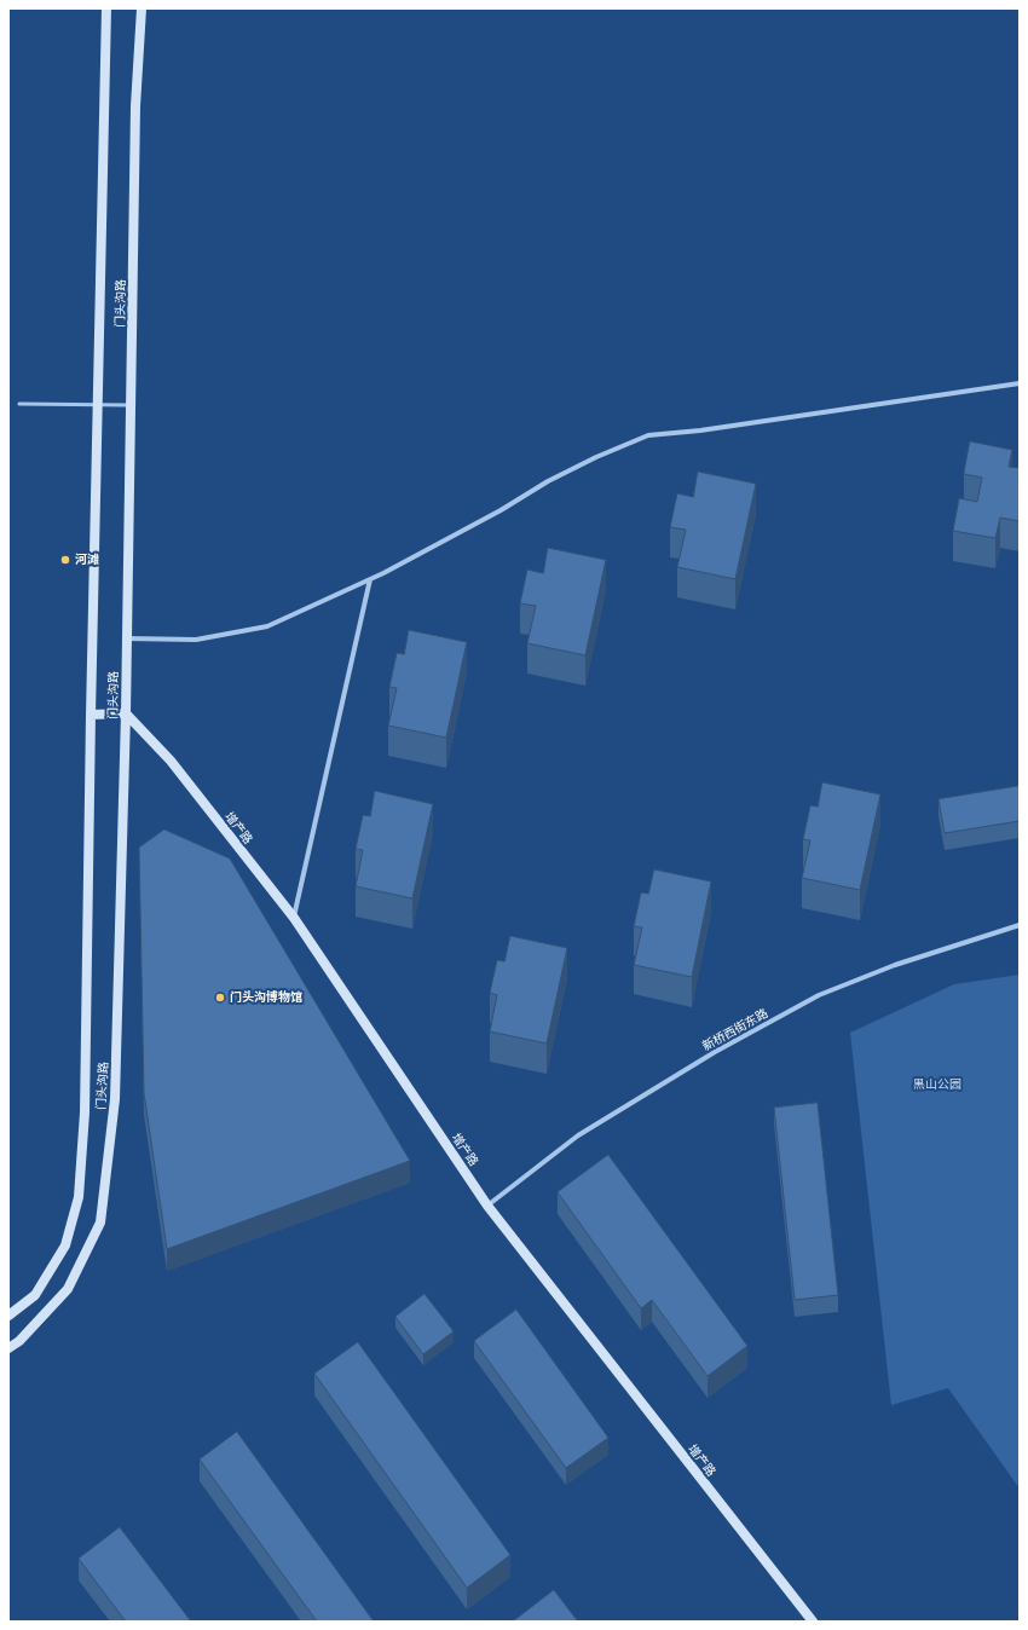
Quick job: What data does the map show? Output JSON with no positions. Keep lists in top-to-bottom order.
{
  "streets": {
    "main road": ["门头沟路", "增产路"],
    "street": ["新桥西街东路"]
  },
  "crossings": [
    ["门头沟路", "增产路"],
    ["增产路", "新桥西街东路"]
  ],
  "parks": ["黑山公园"],
  "places": ["河滩", "门头沟博物馆"]
}
